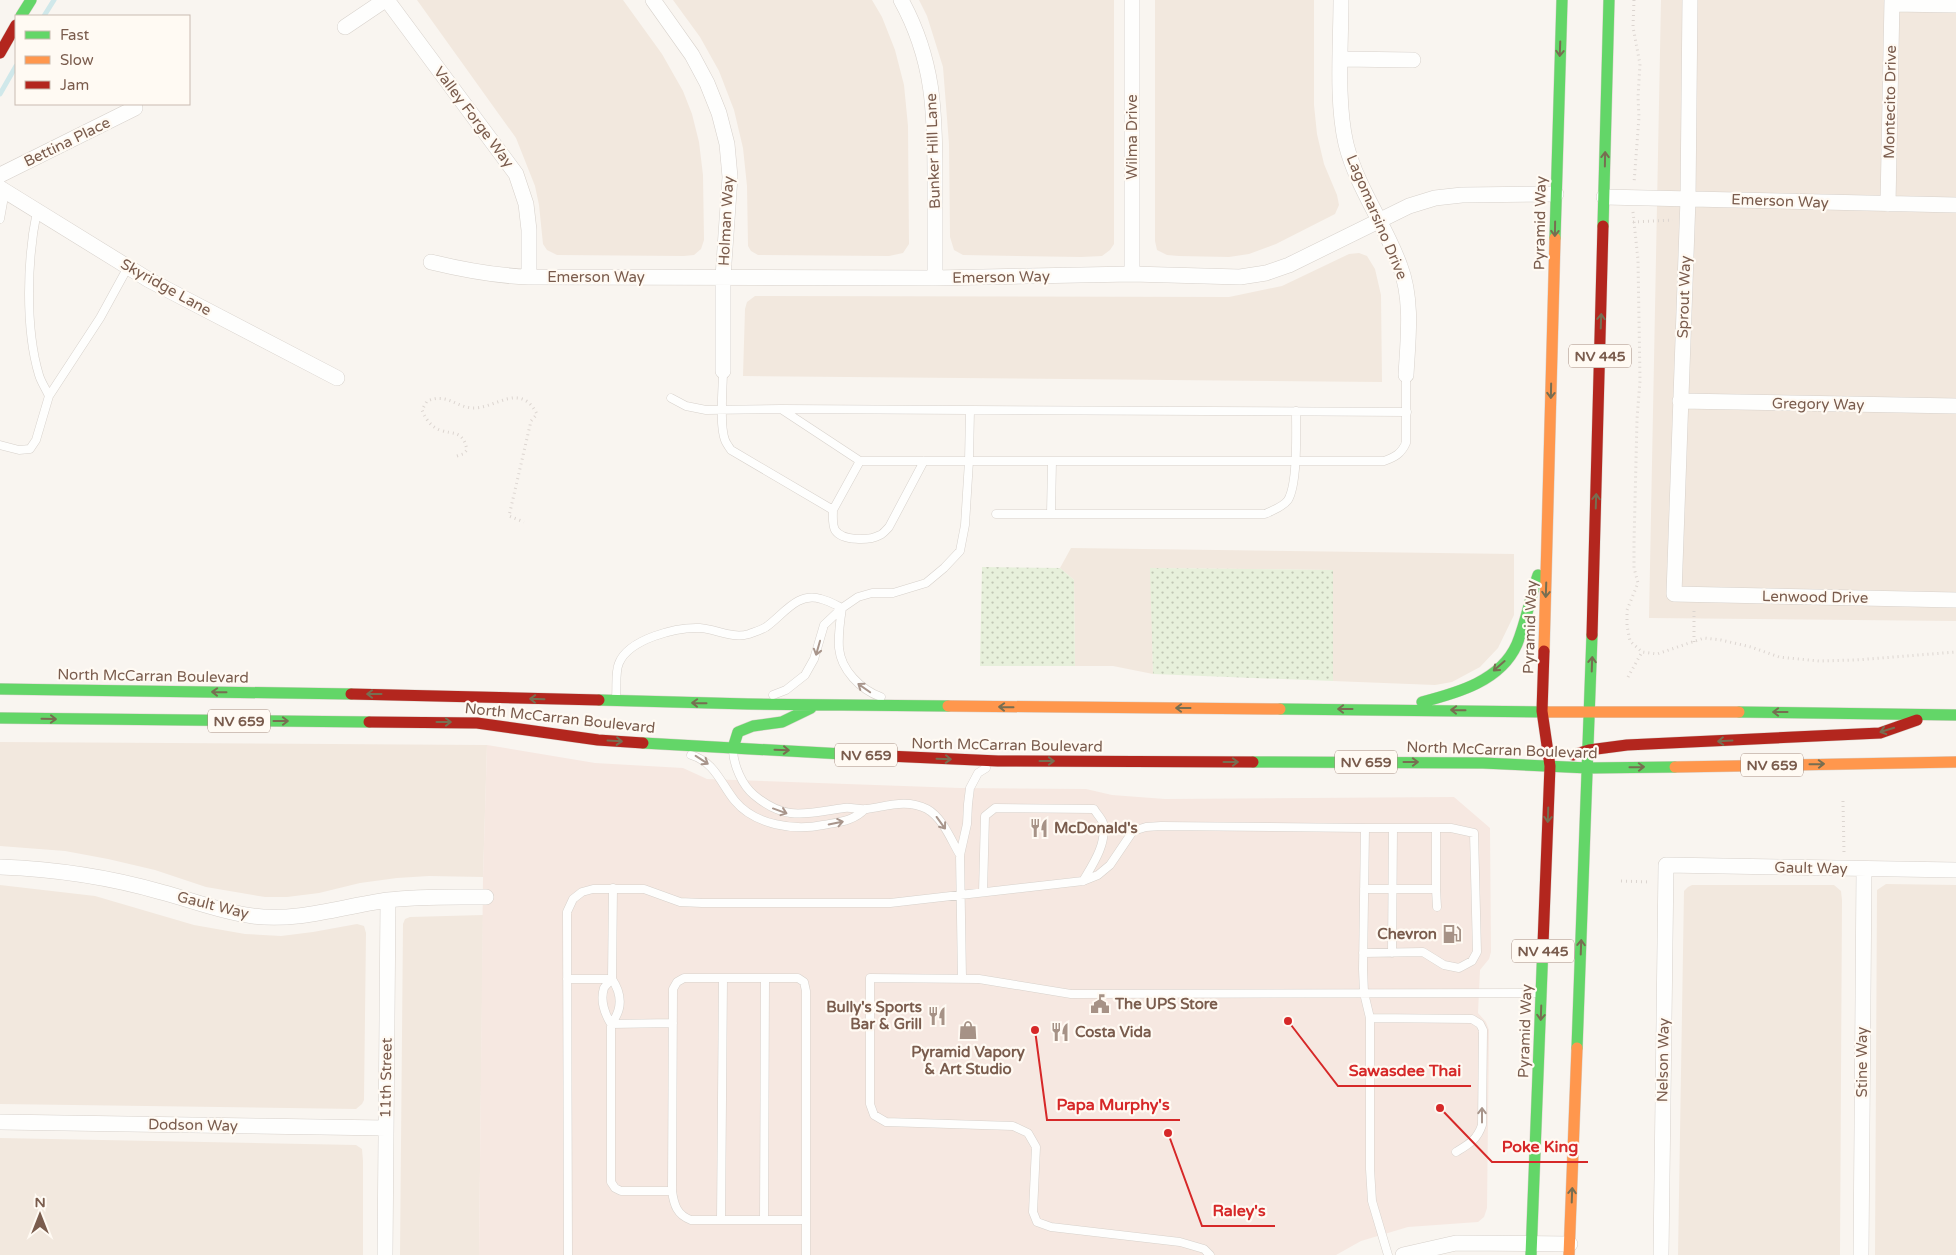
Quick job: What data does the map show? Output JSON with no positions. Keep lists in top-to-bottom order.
{
  "streets": {
    "main road": [
      "Pyramid Way",
      "NV 445",
      "North McCarran Boulevard",
      "NV 659"
    ],
    "street": [
      "Montecito Drive",
      "Valley Forge Way",
      "Wilma Drive",
      "Bettina Place",
      "Bunker Hill Lane",
      "Emerson Way",
      "Lagomarsino Drive",
      "Holman Way",
      "Skyridge Lane",
      "Sprout Way",
      "Gregory Way",
      "Lenwood Drive",
      "Gault Way",
      "Nelson Way",
      "Stine Way",
      "11th Street",
      "Dodson Way"
    ]
  },
  "crossings": [
    ["Montecito Drive", "Emerson Way"],
    ["Valley Forge Way", "Emerson Way"],
    ["Wilma Drive", "Emerson Way"],
    ["Bunker Hill Lane", "Emerson Way"],
    ["Emerson Way", "Lagomarsino Drive"],
    ["Emerson Way", "Holman Way"],
    ["Emerson Way", "Pyramid Way"],
    ["Emerson Way", "Sprout Way"],
    ["Emerson Way", "NV 445"],
    ["Pyramid Way", "North McCarran Boulevard"],
    ["Sprout Way", "Gregory Way"],
    ["Sprout Way", "Lenwood Drive"],
    ["NV 445", "North McCarran Boulevard"],
    ["Gault Way", "Nelson Way"],
    ["Gault Way", "Stine Way"],
    ["Gault Way", "11th Street"],
    ["11th Street", "Dodson Way"]
  ],
  "places": {
    "restaurant": ["McDonald's", "Bully's Sports Bar & Grill", "Costa Vida"],
    "fuel station": ["Chevron"],
    "public building": ["The UPS Store"],
    "other": [
      "Sawasdee Thai",
      "Papa Murphy's",
      "Poke King",
      "Raley's"
    ],
    "shop": ["Pyramid Vapory & Art Studio"]
  },
  "legend": ["Fast", "Slow", "Jam"],
  "north": "top"
}
